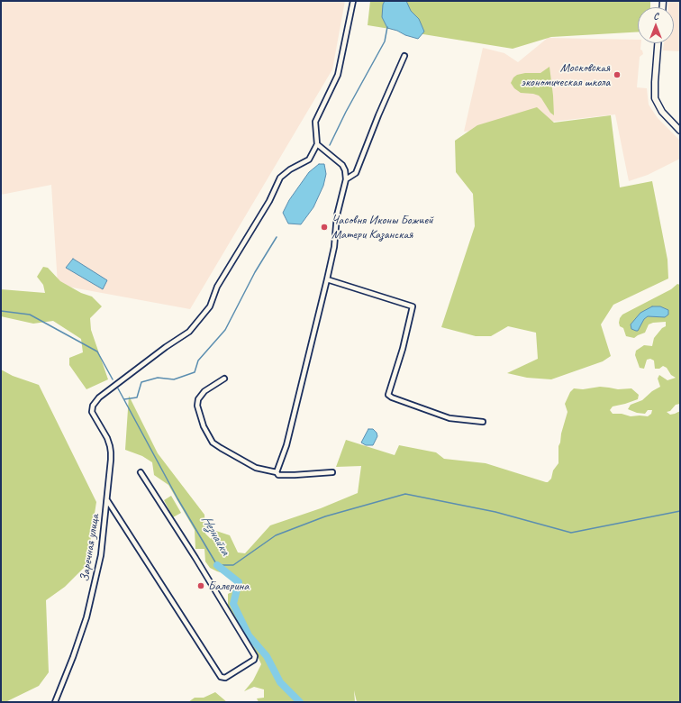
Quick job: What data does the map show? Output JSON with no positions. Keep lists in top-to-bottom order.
{
  "streets": {
    "street": ["Заречная улица"]
  },
  "water": ["Незнайка"],
  "places": ["Московская экономическая школа", "Часовня Иконы Божией Матери Казанская", "Балерина"],
  "north": "top"
}
